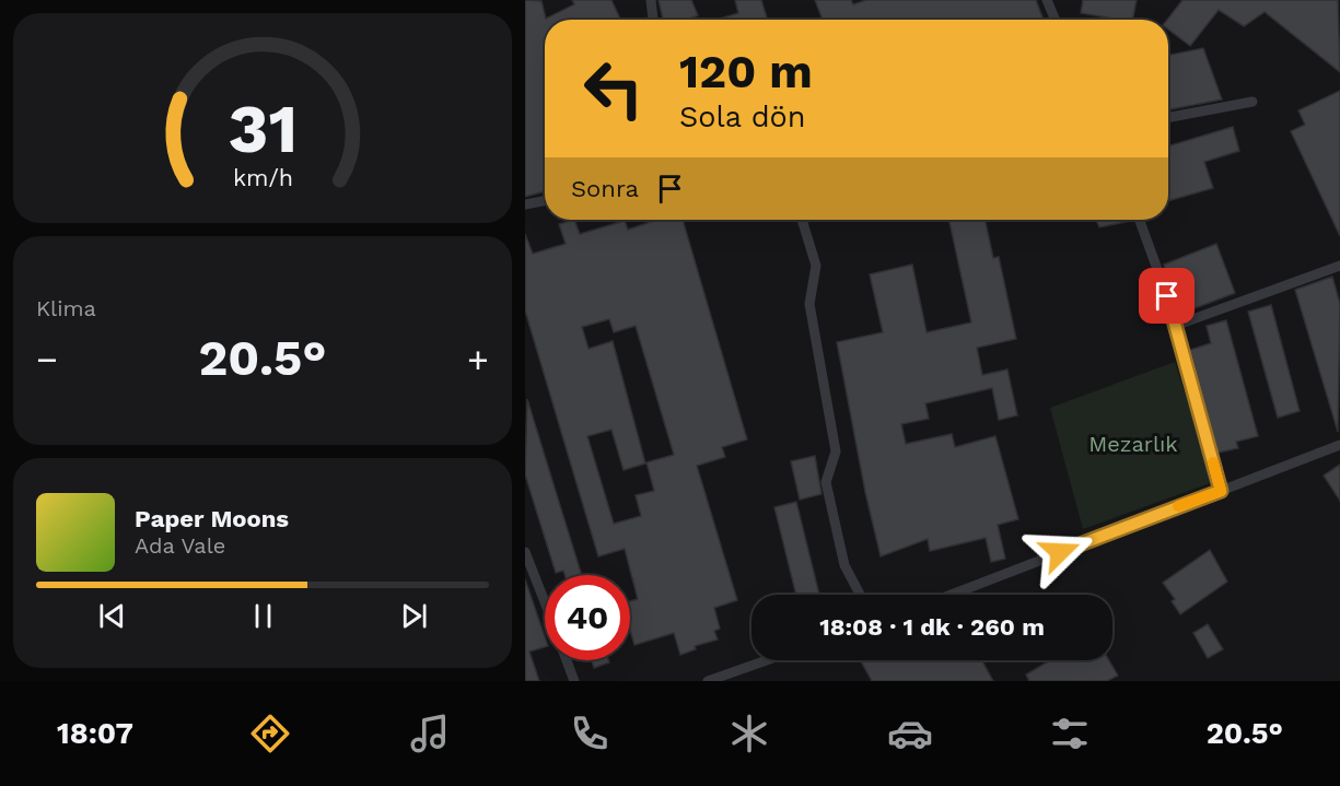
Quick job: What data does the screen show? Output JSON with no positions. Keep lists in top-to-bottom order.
{
  "parks": ["Mezarlık"],
  "page": {
    "turn": ["120 m", "Sola dön"],
    "then": "Sonra",
    "tile": "Klima",
    "heat": ["−", "20.5°", "+"],
    "song": ["Paper Moons", "Ada Vale"],
    "limit": "40",
    "trip": "18:08 · 1 dk · 260 m",
    "tabs": ["18:07", "20.5°"],
    "gauge": ["31", "km/h"]
  }
}
